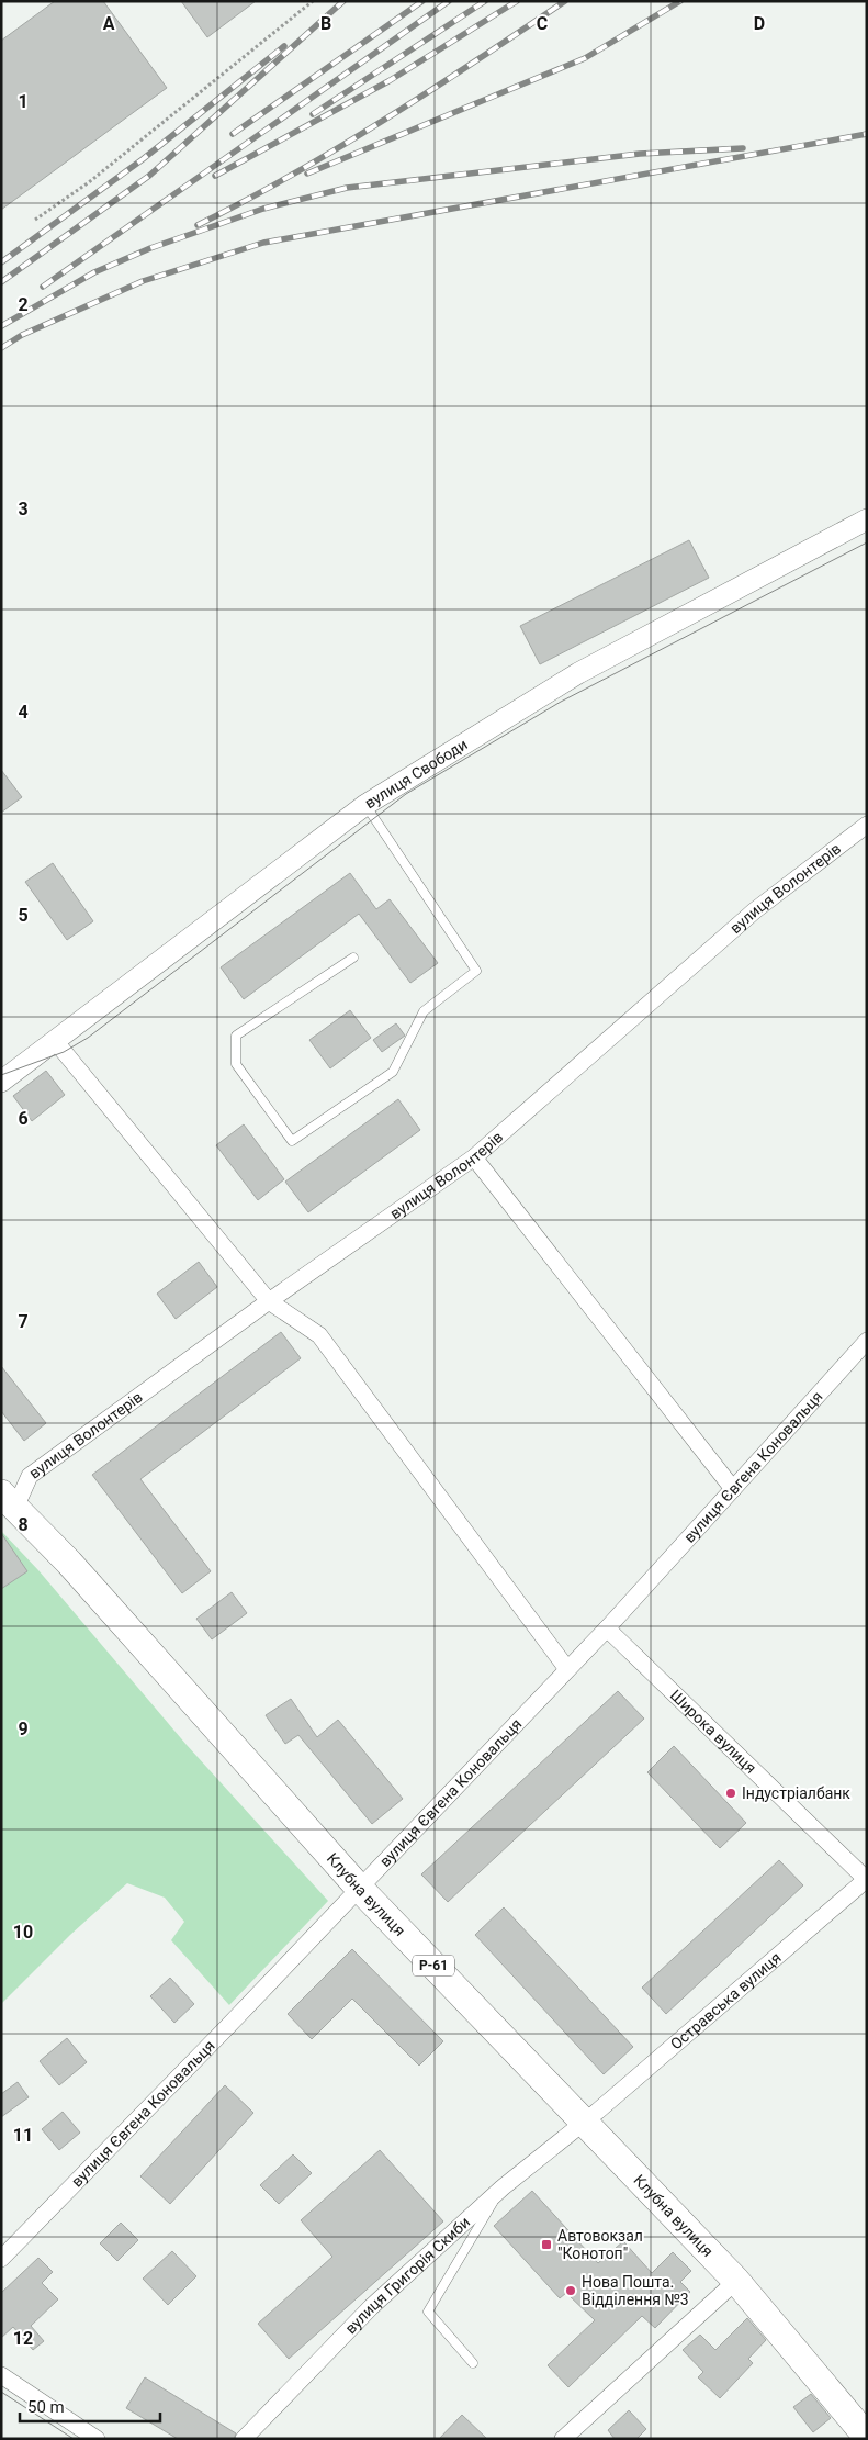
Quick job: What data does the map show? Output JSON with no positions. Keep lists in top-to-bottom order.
{
  "streets": {
    "main road": ["Клубна вулиця", "Р-61"],
    "street": [
      "вулиця Свободи",
      "вулиця Волонтерів",
      "вулиця Євгена Коновальця",
      "Широка вулиця",
      "Остравська вулиця",
      "вулиця Григорія Скиби"
    ]
  },
  "crossings": [
    ["вулиця Волонтерів", "Клубна вулиця"],
    ["вулиця Євгена Коновальця", "Широка вулиця"],
    ["вулиця Євгена Коновальця", "Клубна вулиця"],
    ["Широка вулиця", "Остравська вулиця"],
    ["Клубна вулиця", "Остравська вулиця"],
    ["Клубна вулиця", "вулиця Григорія Скиби"],
    ["Остравська вулиця", "вулиця Григорія Скиби"]
  ],
  "places": {
    "other": ["Індустріалбанк", "Нова Пошта. Відділення №3"],
    "transit": ["Автовокзал \"Конотоп\""]
  },
  "scale_bar": "50 m",
  "grid": {
    "columns": [
      "A",
      "B",
      "C",
      "D"
    ],
    "rows": [
      "1",
      "2",
      "3",
      "4",
      "5",
      "6",
      "7",
      "8",
      "9",
      "10",
      "11",
      "12"
    ]
  }
}
